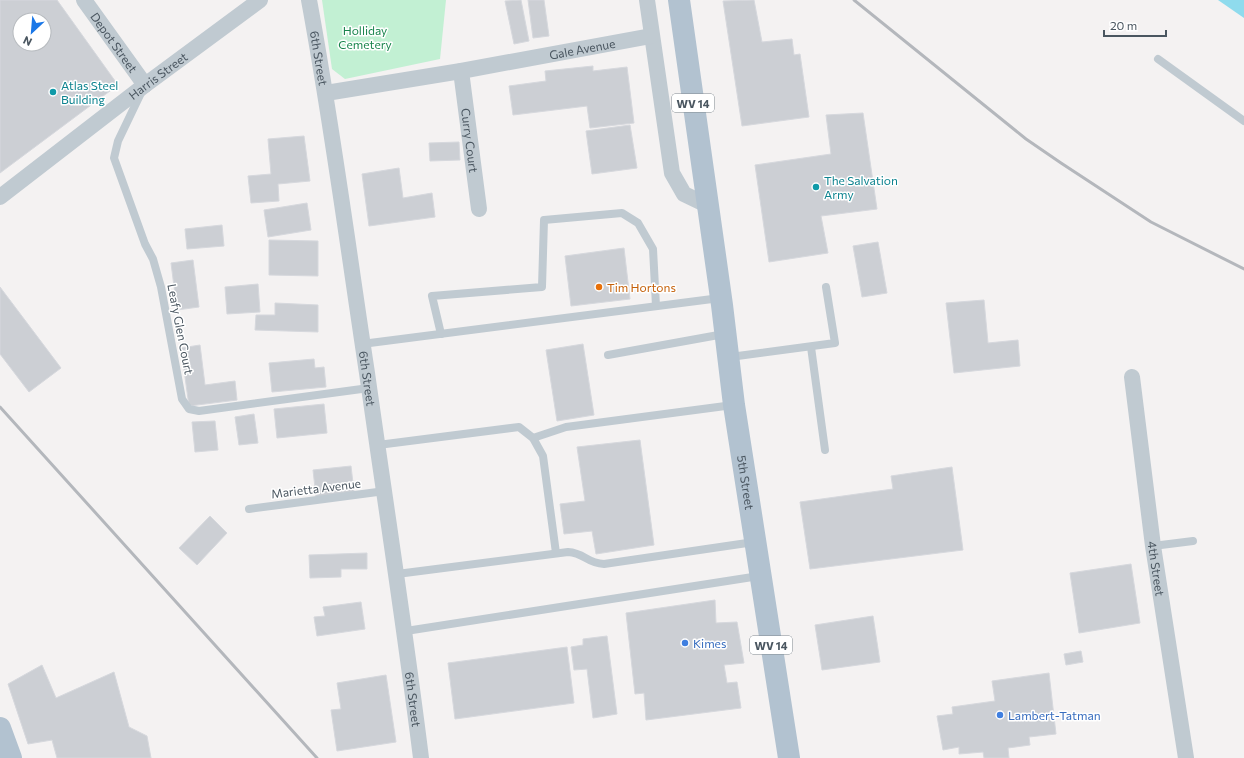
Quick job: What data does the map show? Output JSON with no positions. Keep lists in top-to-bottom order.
{
  "streets": {
    "main road": ["WV 14", "5th Street"],
    "street": [
      "Depot Street",
      "Gale Avenue",
      "6th Street",
      "Harris Street",
      "Curry Court",
      "4th Street"
    ],
    "lane": ["Leafy Glen Court", "Marietta Avenue"]
  },
  "crossings": [
    ["Depot Street", "Harris Street"],
    ["Depot Street", "Leafy Glen Court"],
    ["Gale Avenue", "6th Street"],
    ["Gale Avenue", "Curry Court"],
    ["6th Street", "Leafy Glen Court"],
    ["6th Street", "Marietta Avenue"],
    ["Harris Street", "Leafy Glen Court"],
    ["WV 14", "5th Street"]
  ],
  "parks": ["Holliday Cemetery"],
  "places": [
    "Atlas Steel Building",
    "The Salvation Army",
    "Tim Hortons",
    "Kimes",
    "Lambert-Tatman"
  ],
  "scale_bar": "20 m",
  "north": "bottom left"
}
